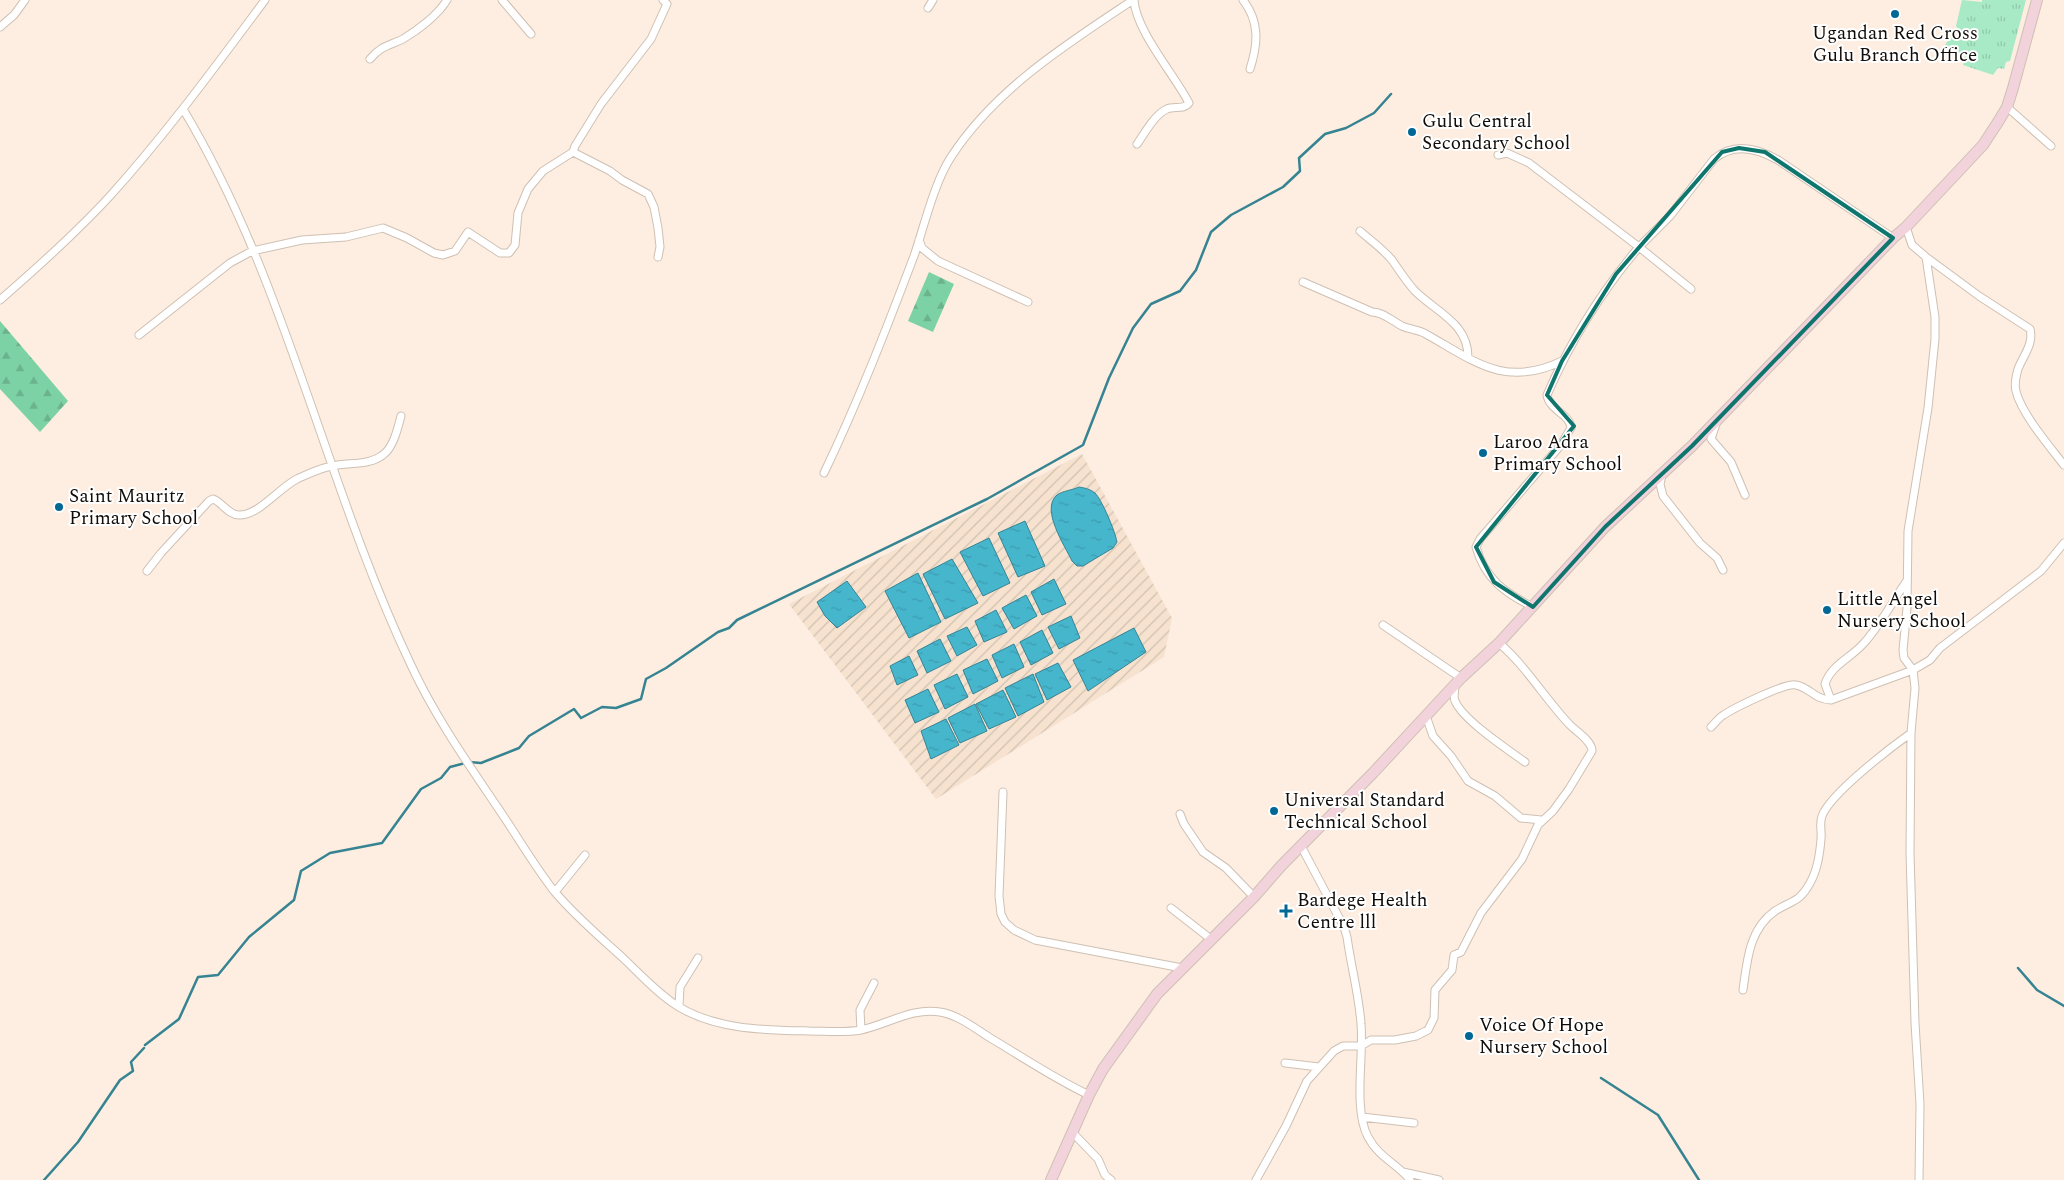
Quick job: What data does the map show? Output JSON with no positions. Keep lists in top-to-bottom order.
{
  "places": {
    "other": [
      "Ugandan Red Cross Gulu Branch Office",
      "Gulu Central Secondary School",
      "Laroo Adra Primary School",
      "Saint Mauritz Primary School",
      "Little Angel Nursery School",
      "Universal Standard Technical School",
      "Voice Of Hope Nursery School"
    ],
    "health": ["Bardege Health Centre lll"]
  }
}
